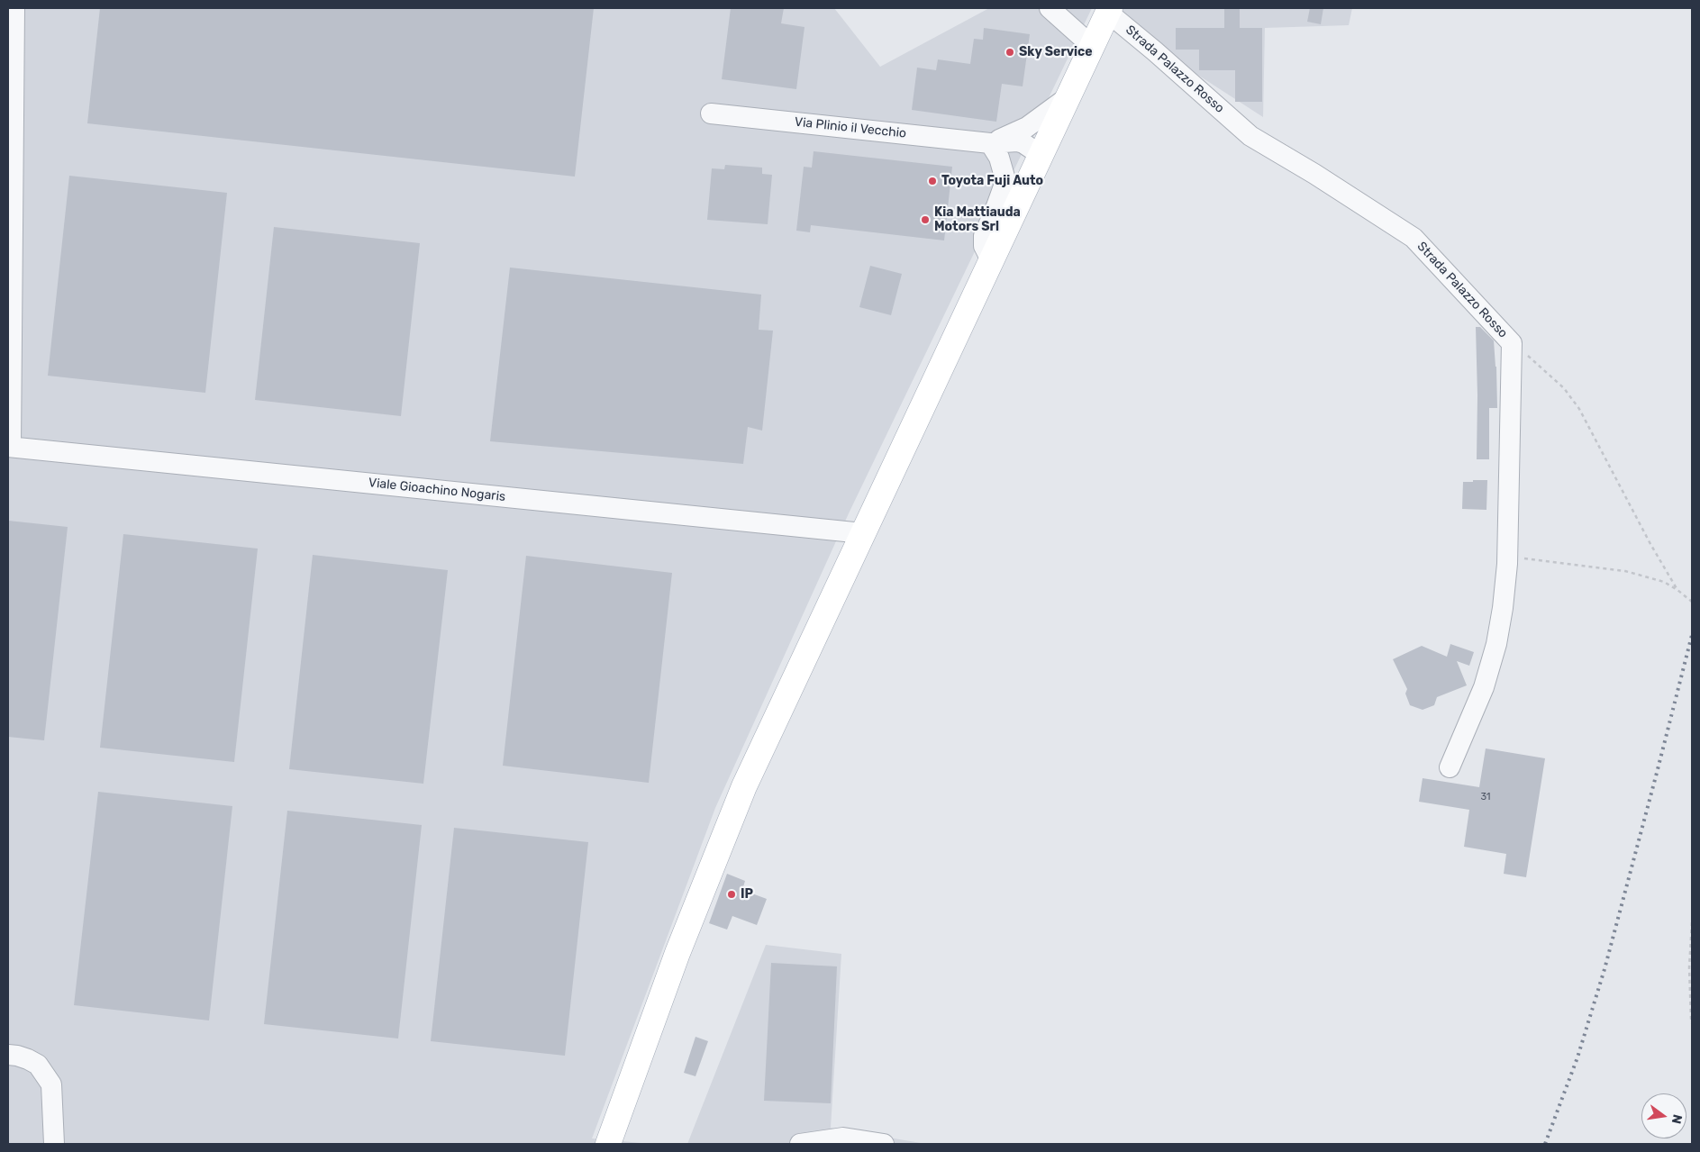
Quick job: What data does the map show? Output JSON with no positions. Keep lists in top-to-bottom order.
{
  "streets": {
    "street": ["Strada Palazzo Rosso", "Via Plinio il Vecchio", "Viale Gioachino Nogaris"]
  },
  "places": [
    "Sky Service",
    "Toyota Fuji Auto",
    "Kia Mattiauda Motors Srl",
    "IP"
  ],
  "house_numbers": ["31"],
  "north": "right"
}
